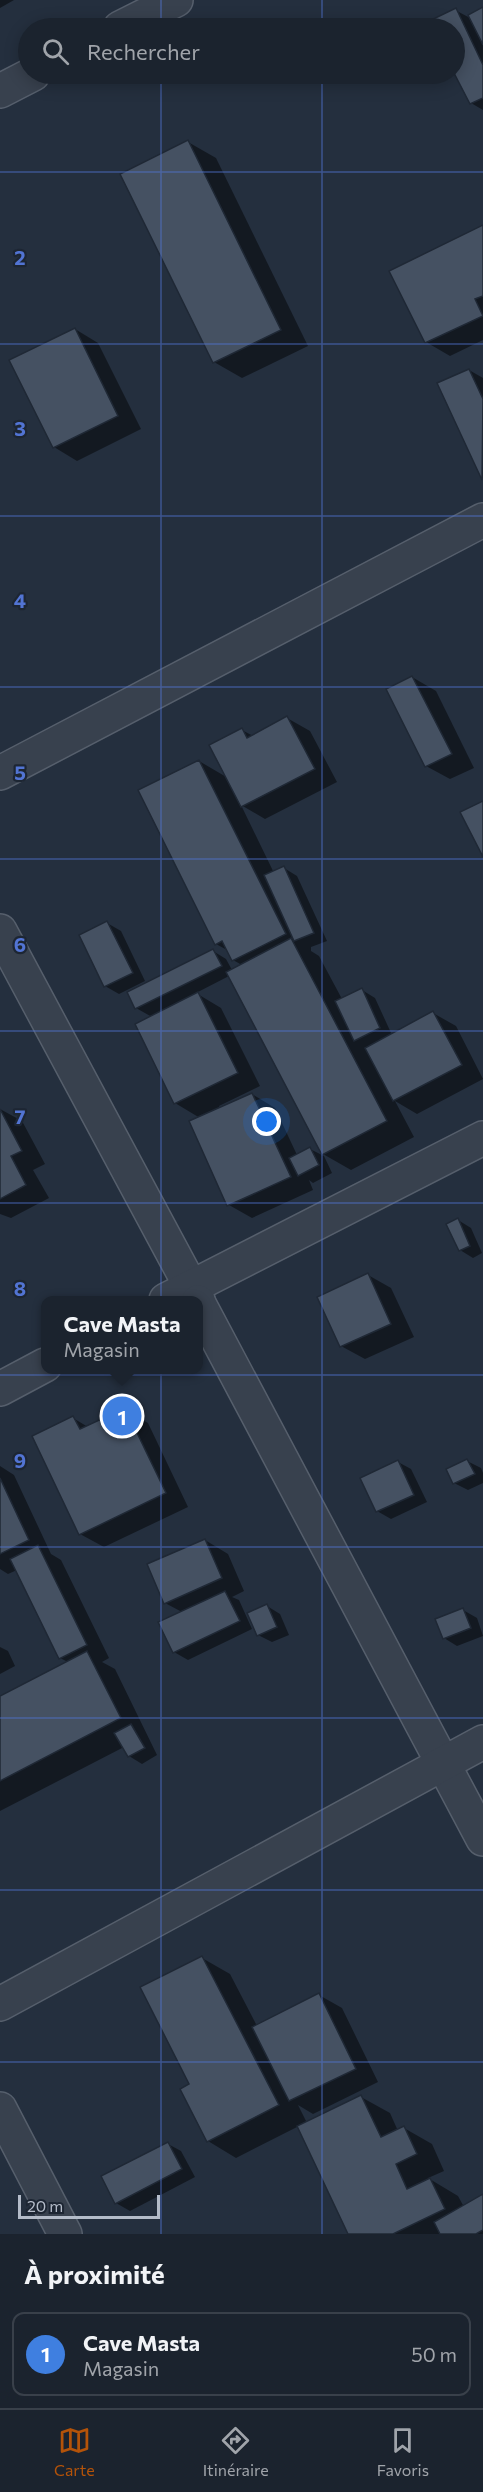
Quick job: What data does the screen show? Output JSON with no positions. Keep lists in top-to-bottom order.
{
  "scale_bar": "20 m",
  "page": {
    "search": "Rechercher",
    "popup": ["Cave Masta", "Magasin"],
    "pins": "1",
    "scale": "20 m",
    "heading": "À proximité",
    "list": [
      {
        "mark": "1",
        "name": "Cave Masta",
        "note": "Magasin",
        "value": "50 m"
      }
    ],
    "nav": ["Carte", "Itinéraire", "Favoris"]
  },
  "grid": {
    "rows": [
      "2",
      "3",
      "4",
      "5",
      "6",
      "7",
      "8",
      "9"
    ]
  }
}
